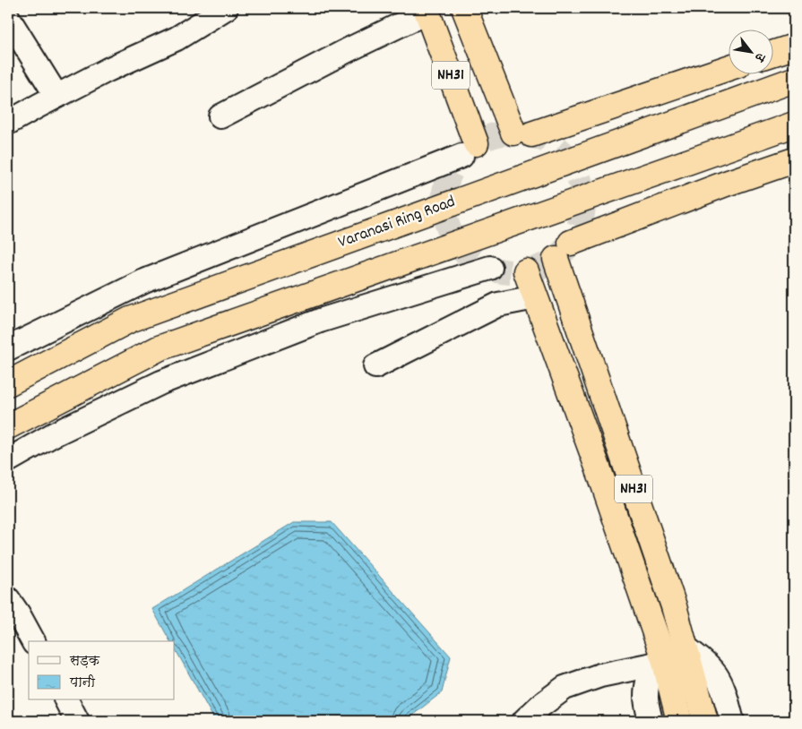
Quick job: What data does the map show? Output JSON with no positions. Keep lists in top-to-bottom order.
{
  "streets": {
    "highway": ["NH31", "Varanasi Ring Road"]
  },
  "legend": ["सड़क", "पानी"],
  "north": "bottom right"
}
